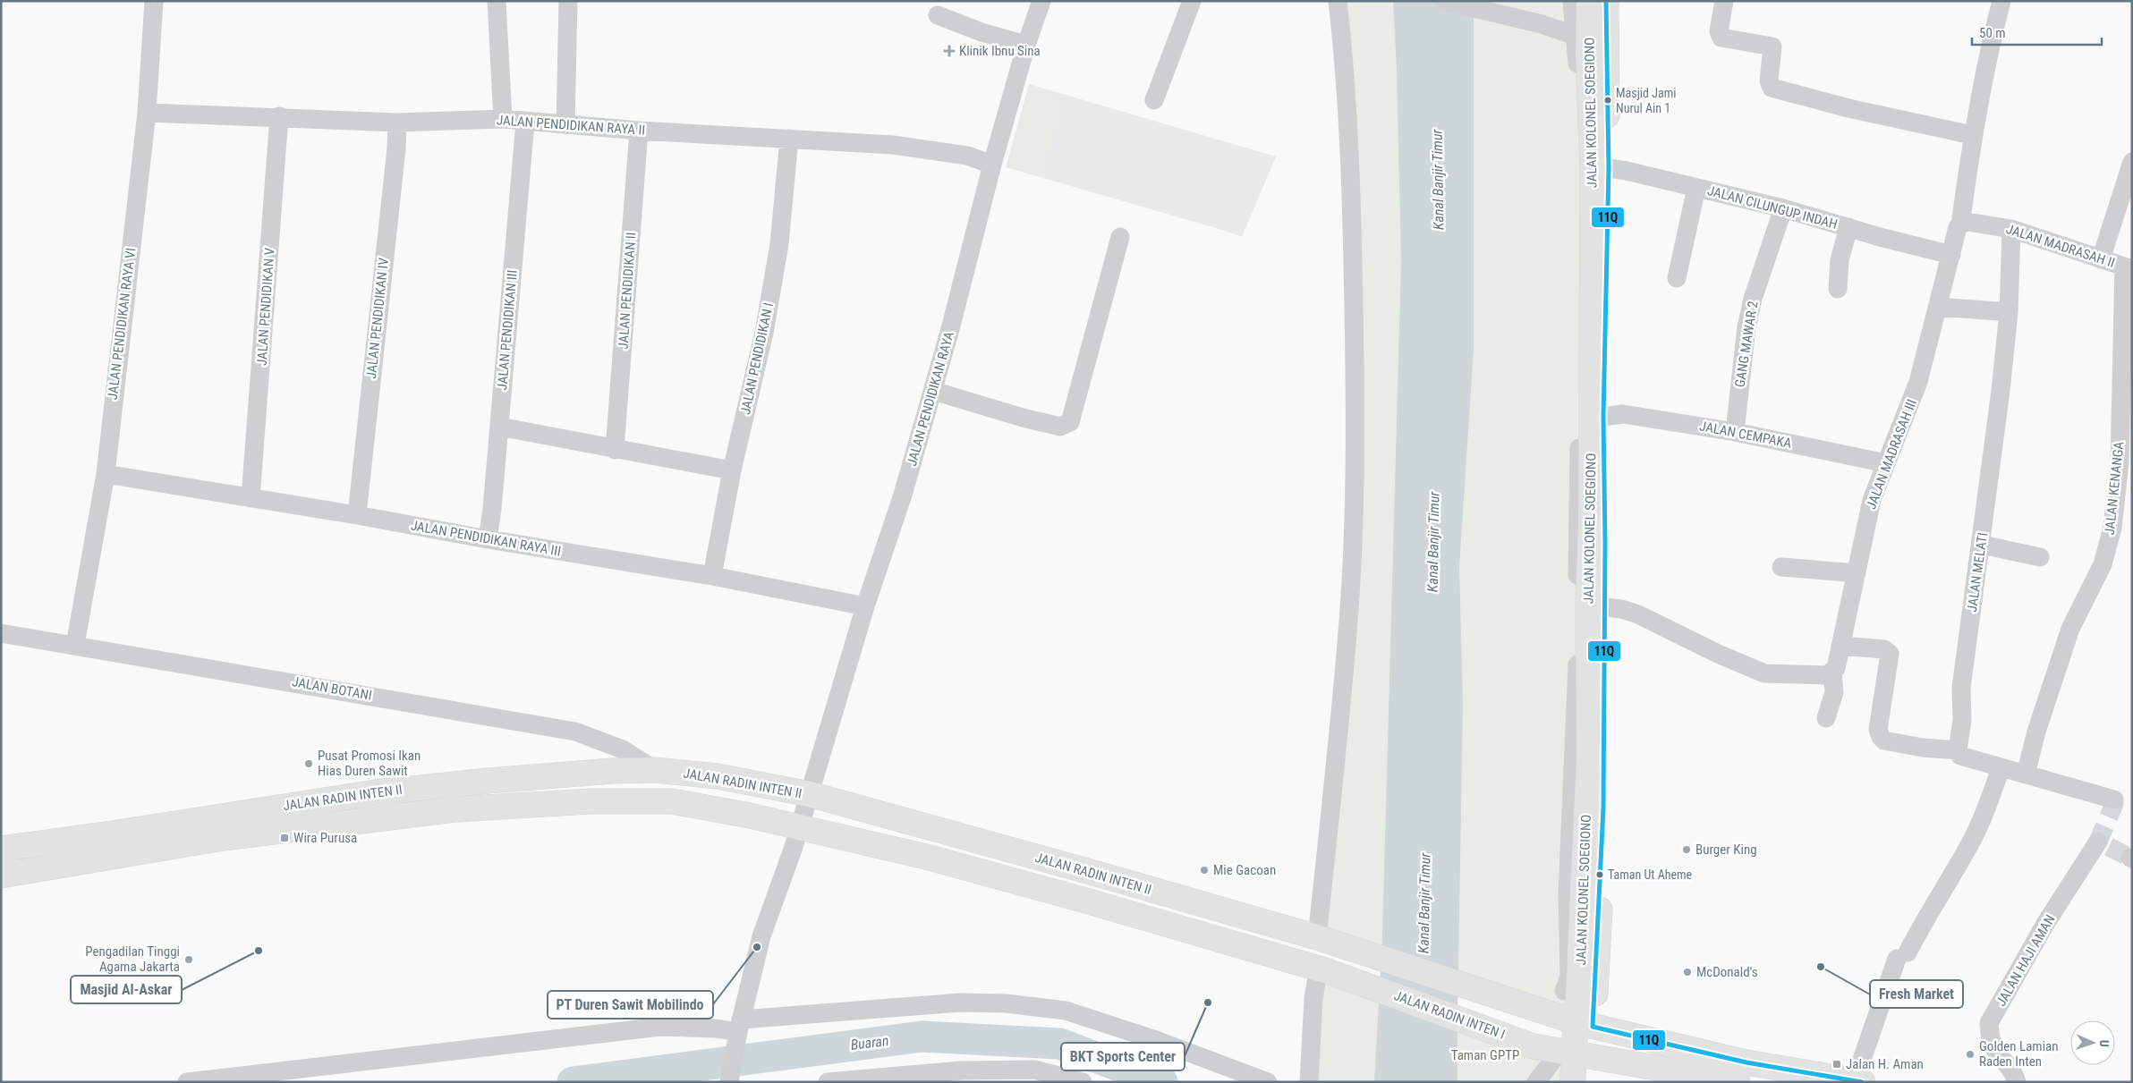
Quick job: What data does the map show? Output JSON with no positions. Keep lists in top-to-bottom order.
{
  "streets": {
    "main road": ["JALAN KOLONEL SOEGIONO", "JALAN RADIN INTEN II", "JALAN RADIN INTEN I"],
    "street": [
      "JALAN PENDIDIKAN RAYA II",
      "JALAN CILUNGUP INDAH",
      "JALAN MADRASAH II",
      "JALAN PENDIDIKAN II",
      "JALAN PENDIDIKAN V",
      "JALAN PENDIDIKAN IV",
      "JALAN PENDIDIKAN RAYA VI",
      "JALAN PENDIDIKAN III",
      "GANG MAWAR 2",
      "JALAN PENDIDIKAN I",
      "JALAN PENDIDIKAN RAYA",
      "JALAN CEMPAKA",
      "JALAN MADRASAH III",
      "JALAN KENANGA",
      "JALAN PENDIDIKAN RAYA III",
      "JALAN MELATI",
      "JALAN BOTANI",
      "JALAN HAJI AMAN"
    ]
  },
  "crossings": [
    ["JALAN KOLONEL SOEGIONO", "JALAN CILUNGUP INDAH"],
    ["JALAN KOLONEL SOEGIONO", "JALAN CEMPAKA"],
    ["JALAN KOLONEL SOEGIONO", "JALAN RADIN INTEN I"],
    ["JALAN PENDIDIKAN RAYA II", "JALAN PENDIDIKAN II"],
    ["JALAN PENDIDIKAN RAYA II", "JALAN PENDIDIKAN V"],
    ["JALAN PENDIDIKAN RAYA II", "JALAN PENDIDIKAN IV"],
    ["JALAN PENDIDIKAN RAYA II", "JALAN PENDIDIKAN RAYA VI"],
    ["JALAN PENDIDIKAN RAYA II", "JALAN PENDIDIKAN III"],
    ["JALAN PENDIDIKAN RAYA II", "JALAN PENDIDIKAN I"],
    ["JALAN PENDIDIKAN RAYA II", "JALAN PENDIDIKAN RAYA"],
    ["JALAN CILUNGUP INDAH", "GANG MAWAR 2"],
    ["JALAN CILUNGUP INDAH", "JALAN MADRASAH III"],
    ["JALAN MADRASAH II", "JALAN MADRASAH III"],
    ["JALAN MADRASAH II", "JALAN KENANGA"],
    ["JALAN MADRASAH II", "JALAN MELATI"],
    ["JALAN PENDIDIKAN V", "JALAN PENDIDIKAN RAYA III"],
    ["JALAN PENDIDIKAN IV", "JALAN PENDIDIKAN RAYA III"],
    ["JALAN PENDIDIKAN RAYA VI", "JALAN PENDIDIKAN RAYA III"],
    ["JALAN PENDIDIKAN RAYA VI", "JALAN BOTANI"],
    ["JALAN PENDIDIKAN III", "JALAN PENDIDIKAN RAYA III"],
    ["GANG MAWAR 2", "JALAN CEMPAKA"],
    ["JALAN PENDIDIKAN I", "JALAN PENDIDIKAN RAYA III"],
    ["JALAN PENDIDIKAN RAYA", "JALAN PENDIDIKAN RAYA III"],
    ["JALAN PENDIDIKAN RAYA", "JALAN RADIN INTEN II"],
    ["JALAN CEMPAKA", "JALAN MADRASAH III"],
    ["JALAN BOTANI", "JALAN RADIN INTEN II"],
    ["JALAN RADIN INTEN II", "JALAN RADIN INTEN I"]
  ],
  "water": ["Kanal Banjir Timur", "Buaran"],
  "parks": ["Taman GPTP"],
  "places": {
    "health": ["Klinik Ibnu Sina"],
    "other": [
      "Masjid Jami Nurul Ain 1",
      "Pusat Promosi Ikan Hias Duren Sawit",
      "Burger King",
      "Mie Gacoan",
      "Taman Ut Aheme",
      "PT Duren Sawit Mobilindo",
      "Masjid Al-Askar",
      "Pengadilan Tinggi Agama Jakarta",
      "Fresh Market",
      "McDonald's",
      "BKT Sports Center",
      "Golden Lamian Raden Inten"
    ],
    "transit": ["Wira Purusa", "Jalan H. Aman"]
  },
  "lines": ["transit line 11Q"],
  "scale_bar": "50 m",
  "north": "right"
}
